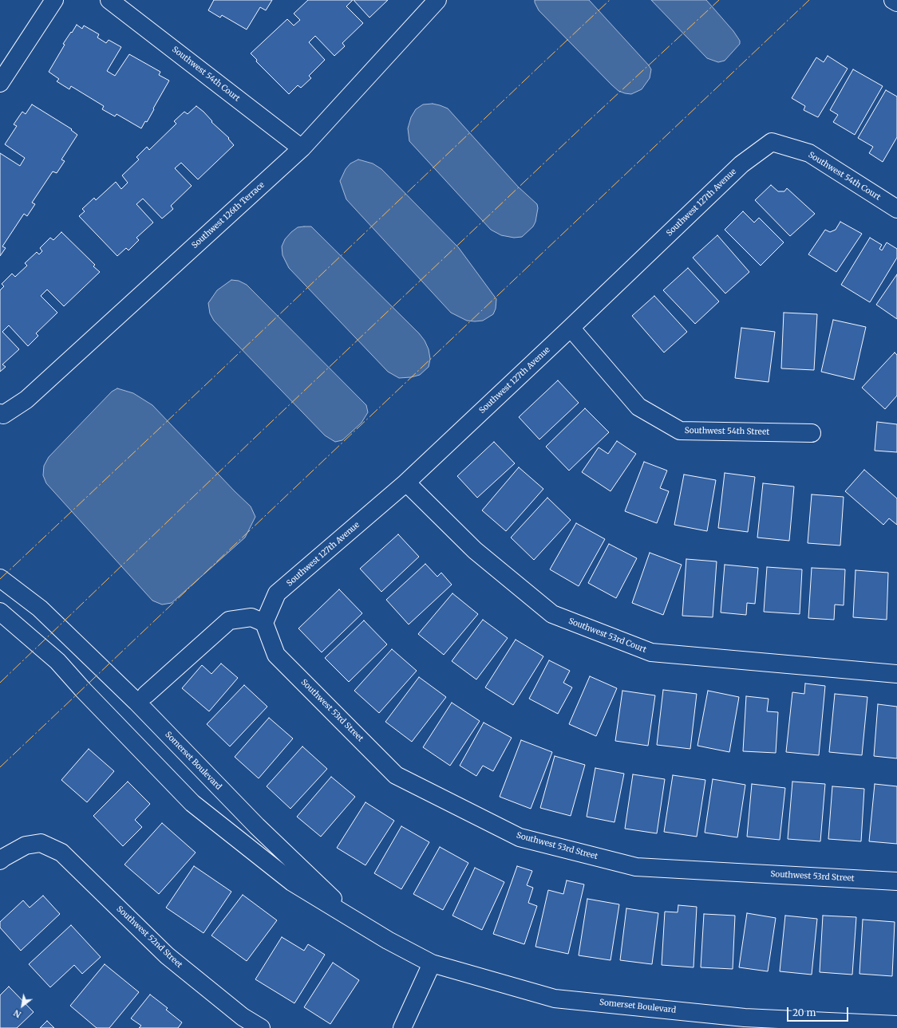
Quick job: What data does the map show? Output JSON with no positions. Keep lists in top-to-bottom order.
{
  "streets": {
    "street": [
      "Southwest 54th Court",
      "Southwest 127th Avenue",
      "Southwest 126th Terrace",
      "Southwest 54th Street",
      "Southwest 53rd Court",
      "Southwest 53rd Street",
      "Somerset Boulevard",
      "Southwest 52nd Street"
    ]
  },
  "crossings": [
    ["Southwest 54th Court", "Southwest 127th Avenue"],
    ["Southwest 54th Court", "Southwest 126th Terrace"],
    ["Southwest 127th Avenue", "Southwest 54th Street"],
    ["Southwest 127th Avenue", "Southwest 53rd Court"],
    ["Southwest 127th Avenue", "Southwest 53rd Street"]
  ],
  "scale_bar": "20 m",
  "north": "bottom left"
}
